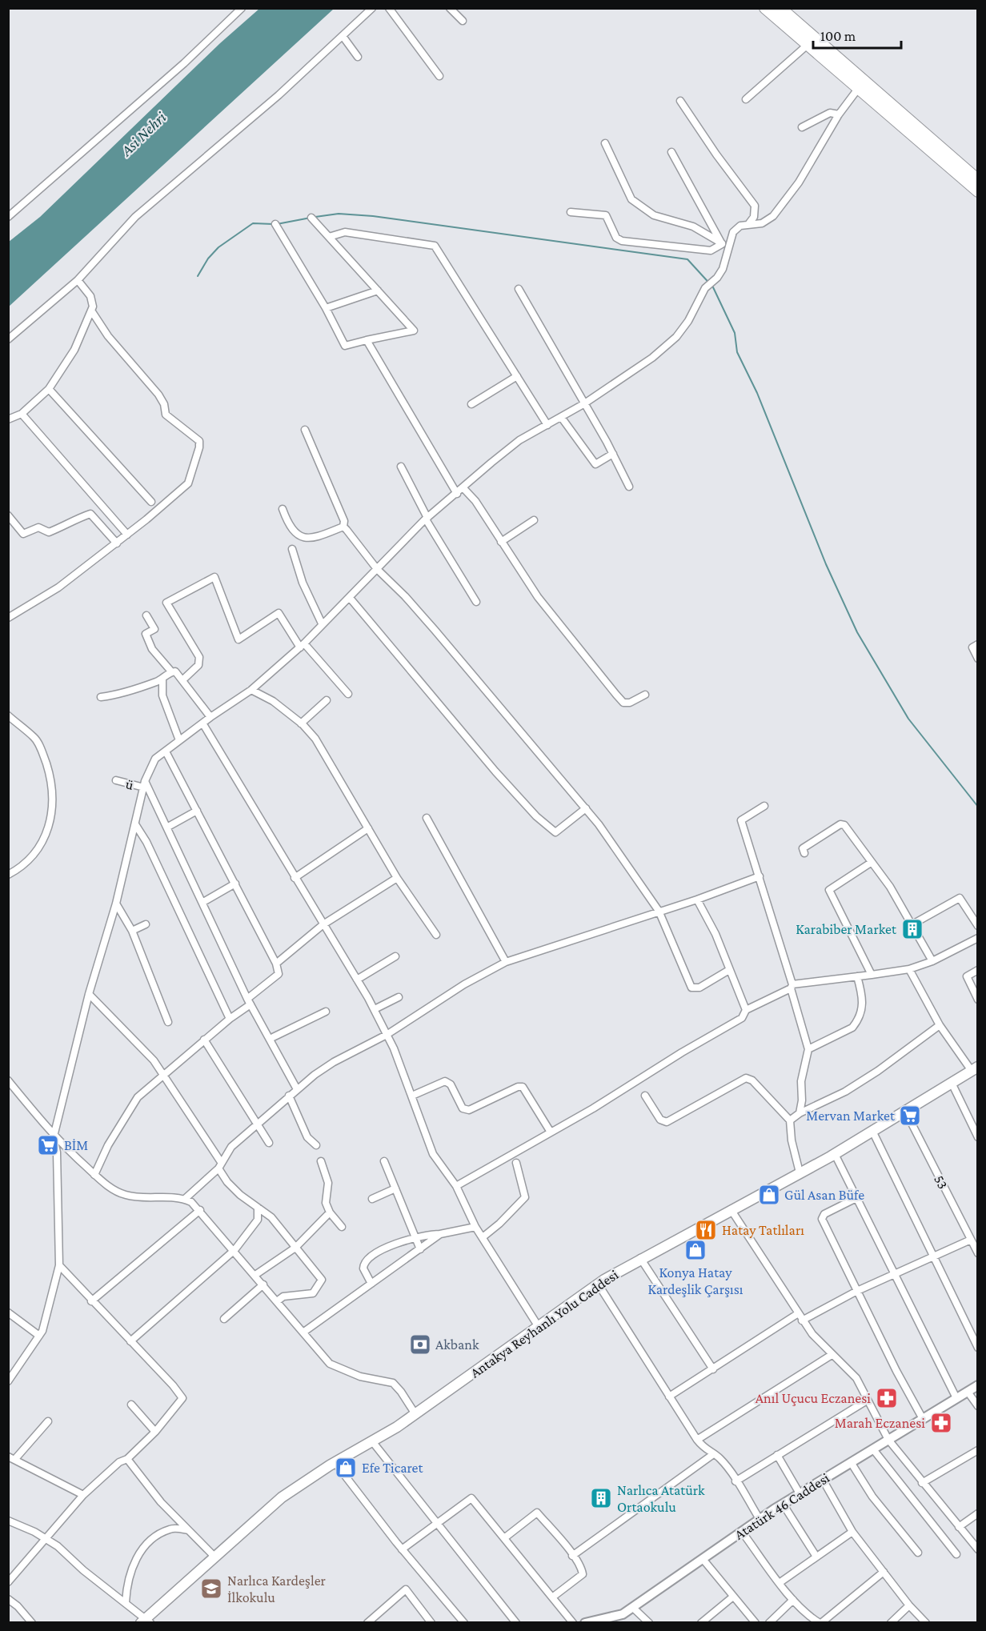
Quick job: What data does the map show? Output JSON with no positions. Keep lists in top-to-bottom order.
{
  "streets": {
    "main road": ["Antakya Reyhanlı Yolu Caddesi"],
    "street": ["ü", "53", "Atatürk 46 Caddesi"]
  },
  "crossings": [
    ["53", "Antakya Reyhanlı Yolu Caddesi"]
  ],
  "water": ["Asi Nehri"],
  "places": {
    "building": ["Karabiber Market", "Narlıca Atatürk Ortaokulu"],
    "supermarket": ["Mervan Market", "BİM"],
    "shop": ["Gül Asan Büfe", "Konya Hatay Kardeşlik Çarşısı", "Efe Ticaret"],
    "restaurant": ["Hatay Tatlıları"],
    "bank": ["Akbank"],
    "pharmacy": ["Anıl Uçucu Eczanesi", "Marah Eczanesi"],
    "school or university": ["Narlıca Kardeşler İlkokulu"]
  },
  "scale_bar": "100 m"
}
